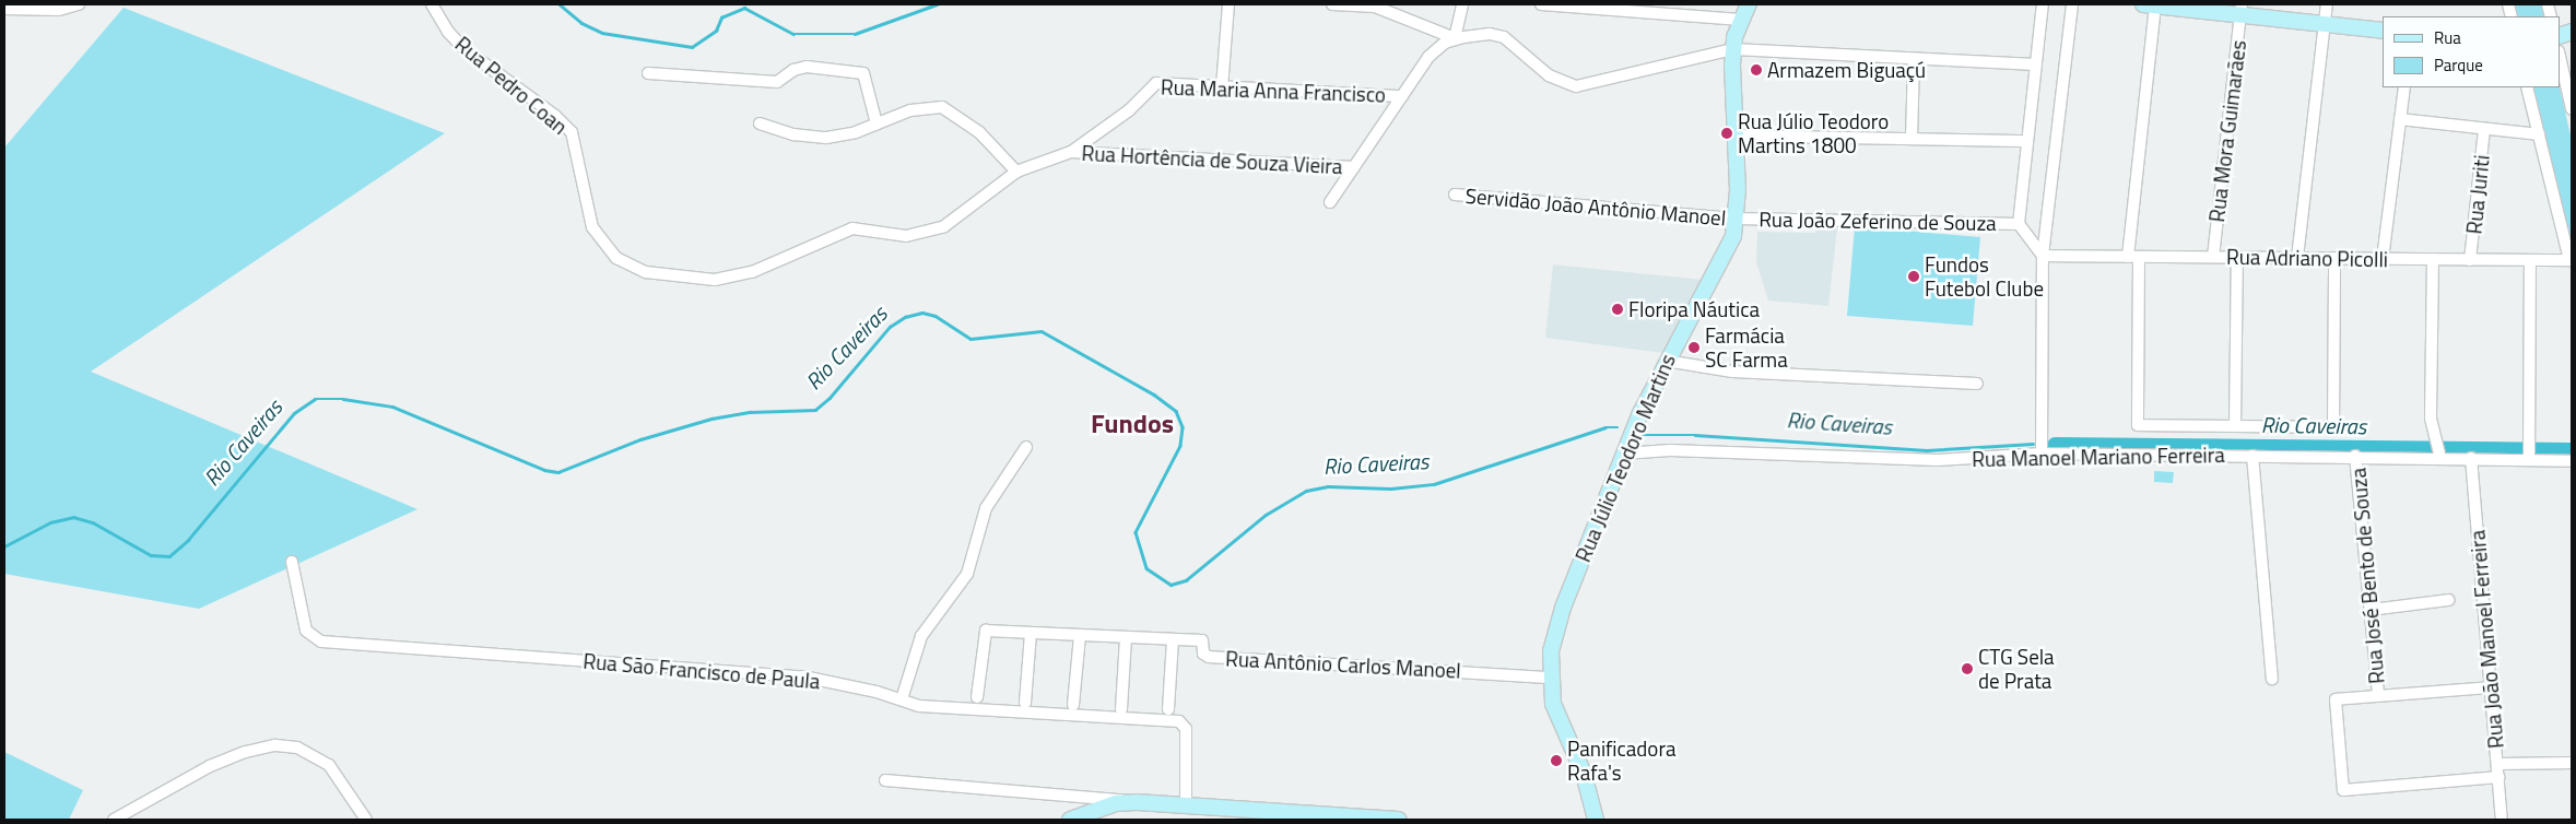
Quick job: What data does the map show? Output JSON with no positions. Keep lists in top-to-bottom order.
{
  "streets": {
    "main road": ["Rua Júlio Teodoro Martins"],
    "street": [
      "Rua Pedro Coan",
      "Rua Maria Anna Francisco",
      "Rua Mora Guimarães",
      "Rua Hortência de Souza Vieira",
      "Rua Juriti",
      "Servidão João Antônio Manoel",
      "Rua João Zeferino de Souza",
      "Rua Adriano Picolli",
      "Rua Manoel Mariano Ferreira",
      "Rua José Bento de Souza",
      "Rua João Manoel Ferreira",
      "Rua Antônio Carlos Manoel",
      "Rua São Francisco de Paula"
    ]
  },
  "crossings": [
    ["Rua Pedro Coan", "Rua Maria Anna Francisco"],
    ["Rua Pedro Coan", "Rua Hortência de Souza Vieira"],
    ["Rua Maria Anna Francisco", "Rua Hortência de Souza Vieira"],
    ["Rua Mora Guimarães", "Rua Adriano Picolli"],
    ["Rua Juriti", "Rua Adriano Picolli"],
    ["Servidão João Antônio Manoel", "Rua João Zeferino de Souza"],
    ["Servidão João Antônio Manoel", "Rua Júlio Teodoro Martins"],
    ["Rua João Zeferino de Souza", "Rua Júlio Teodoro Martins"],
    ["Rua Manoel Mariano Ferreira", "Rua Júlio Teodoro Martins"],
    ["Rua Manoel Mariano Ferreira", "Rua José Bento de Souza"],
    ["Rua Manoel Mariano Ferreira", "Rua João Manoel Ferreira"],
    ["Rua Júlio Teodoro Martins", "Rua Antônio Carlos Manoel"]
  ],
  "districts": ["Fundos"],
  "water": ["Rio Caveiras"],
  "places": [
    "Armazem Biguaçú",
    "Rua Júlio Teodoro Martins 1800",
    "Fundos Futebol Clube",
    "Floripa Náutica",
    "Farmácia SC Farma",
    "CTG Sela de Prata",
    "Panificadora Rafa's"
  ],
  "legend": ["Rua", "Parque"]
}
